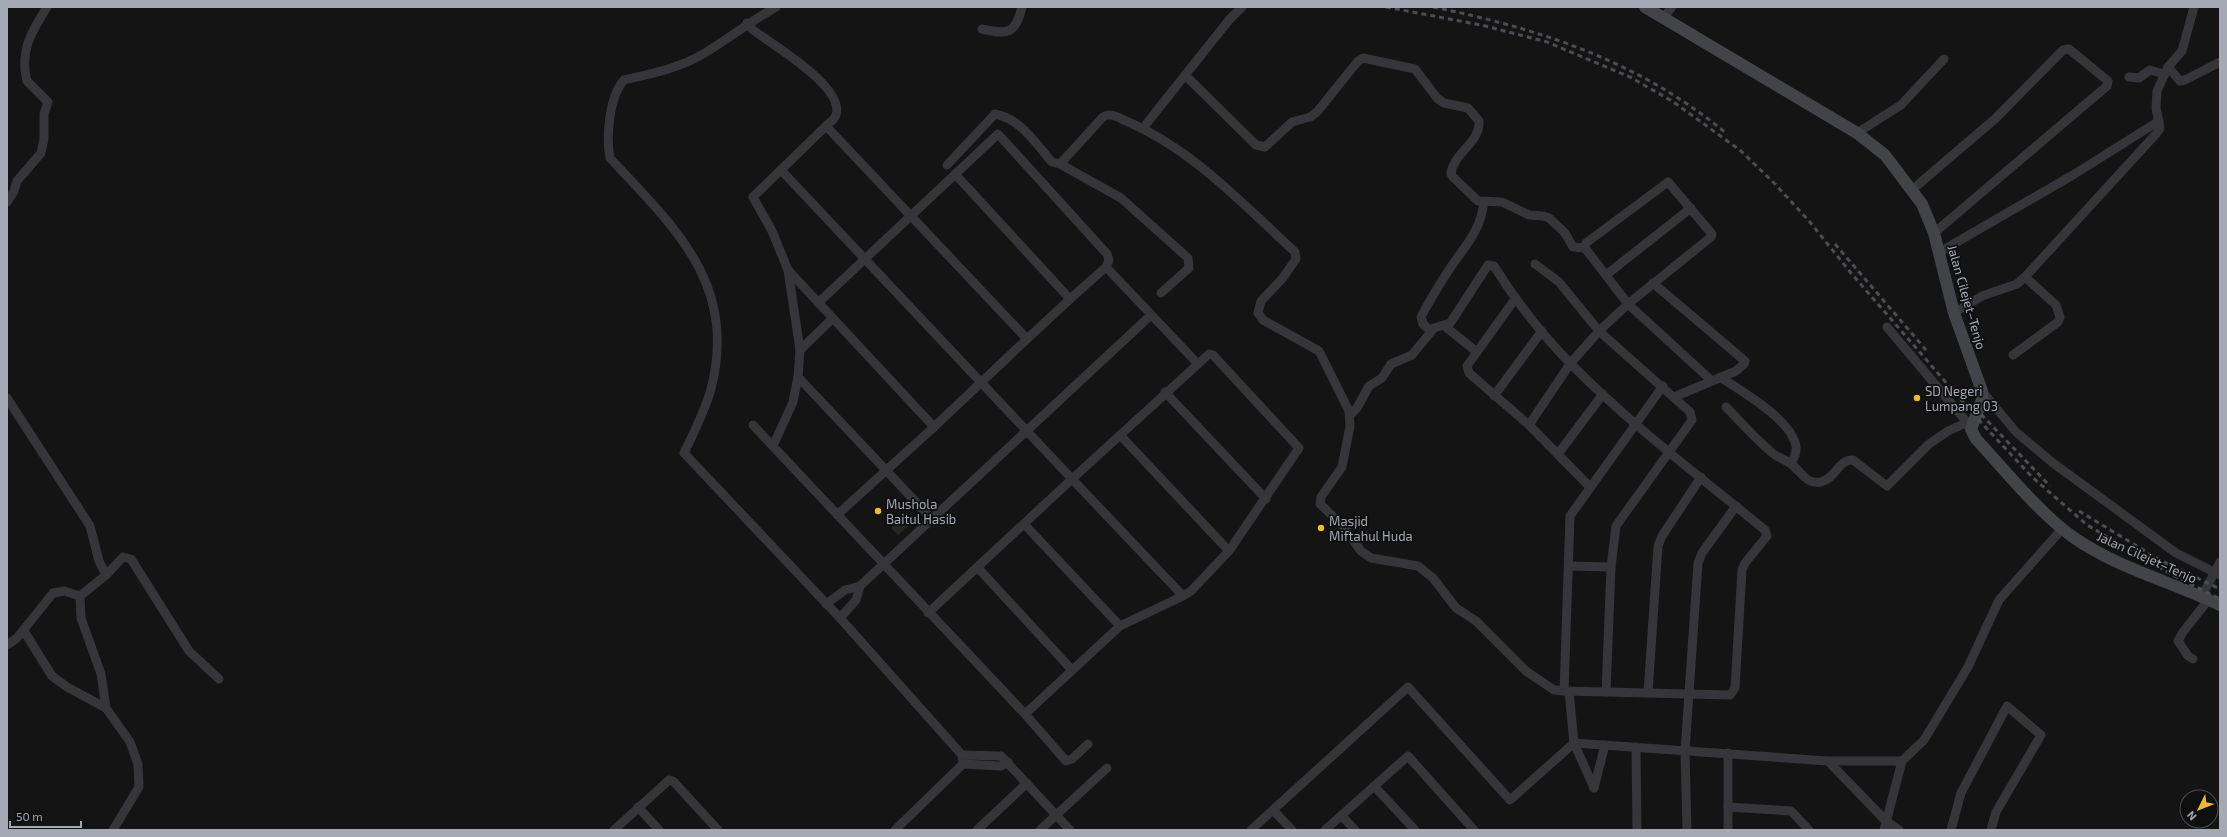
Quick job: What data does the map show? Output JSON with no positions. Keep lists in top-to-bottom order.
{
  "streets": {
    "main road": ["Jalan Cilejet–Tenjo"]
  },
  "places": ["SD Negeri Lumpang 03", "Mushola Baitul Hasib", "Masjid Miftahul Huda"],
  "scale_bar": "50 m",
  "north": "bottom left"
}
